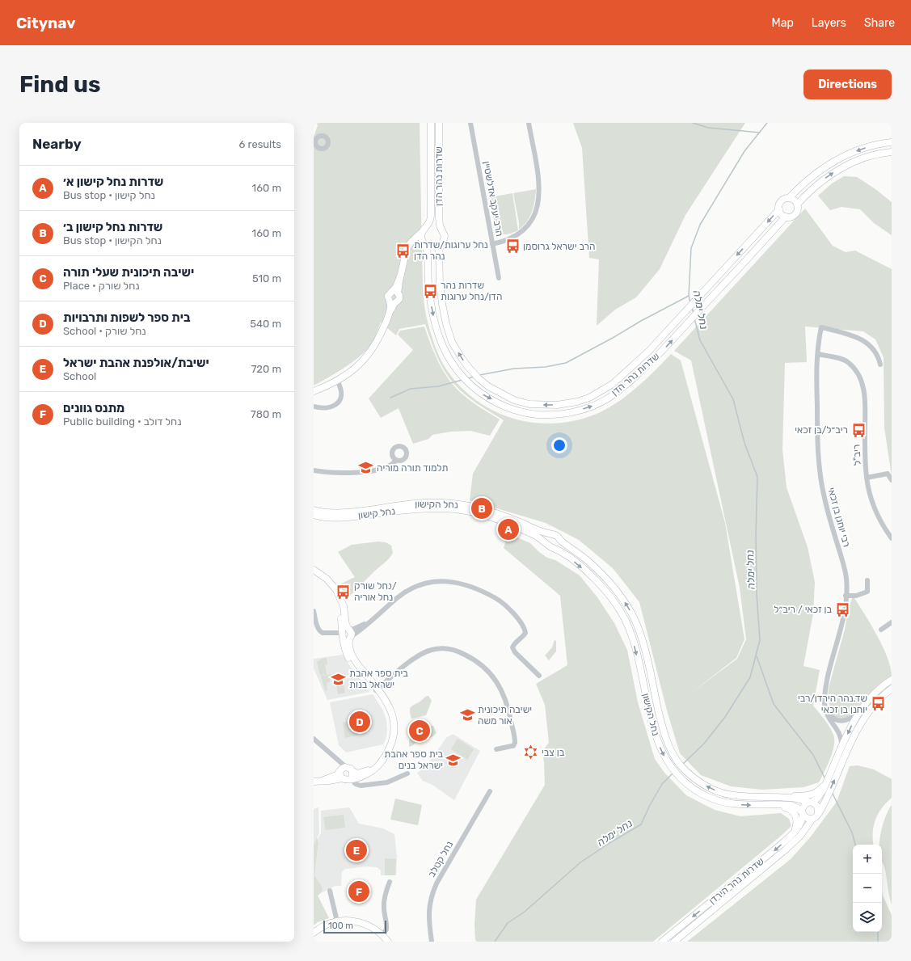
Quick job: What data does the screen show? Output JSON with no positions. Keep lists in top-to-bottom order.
{
  "streets": {
    "main road": [
      "שדרות נהר הדן",
      "נחל הקישון",
      "נחל קישון",
      "שדרות נהר הירדן"
    ],
    "street": [
      "הרב יעקב אדלשטיין",
      "ריב\"ל",
      "רבי יוחנן בן זכאי",
      "נחל קטלב"
    ]
  },
  "crossings": [
    ["ריב\"ל", "רבי יוחנן בן זכאי"],
    ["נחל הקישון", "נחל קישון"],
    ["נחל הקישון", "שדרות נהר הירדן"]
  ],
  "water": ["נחל ימלה"],
  "places": {
    "bus stop": [
      "הרב ישראל גרוסמן",
      "נחל ערוגות/שדרות נהר הדן",
      "שדרות נהר הדן/נחל ערוגות",
      "ריב״ל/בן זכאי",
      "נחל שורק/ נחל אוריה",
      "בן זכאי / ריב״ל",
      "שד.נהר הירדן/רבי יוחנן בן זכאי"
    ],
    "school or university": [
      "תלמוד תורה מוריה",
      "בית ספר אהבת ישראל בנות",
      "ישיבה תיכונית אור משה",
      "בית ספר אהבת ישראל בנים"
    ],
    "synagogue": ["בן צבי"]
  },
  "scale_bar": "100 m",
  "page": {
    "header": "Citynav",
    "nav": ["Map", "Layers", "Share"],
    "buttons": "Directions",
    "title": "Find us",
    "heading": ["Nearby", "6 results"],
    "list": [
      {
        "mark": "A",
        "name": "שדרות נחל קישון א׳",
        "note": "Bus stop · נחל קישון",
        "value": "160 m"
      },
      {
        "mark": "B",
        "name": "שדרות נחל קישון ב׳",
        "note": "Bus stop · נחל הקישון",
        "value": "160 m"
      },
      {
        "mark": "C",
        "name": "ישיבה תיכונית שעלי תורה",
        "note": "Place · נחל שורק",
        "value": "510 m"
      },
      {
        "mark": "D",
        "name": "בית ספר לשפות ותרבויות",
        "note": "School · נחל שורק",
        "value": "540 m"
      },
      {
        "mark": "E",
        "name": "ישיבת/אולפנת אהבת ישראל",
        "note": "School",
        "value": "720 m"
      },
      {
        "mark": "F",
        "name": "מתנס גוונים",
        "note": "Public building · נחל דולב",
        "value": "780 m"
      }
    ],
    "pins": [
      "B",
      "A",
      "D",
      "C",
      "E",
      "F"
    ],
    "map_buttons": ["+", "−"],
    "scale": "100 m"
  }
}
